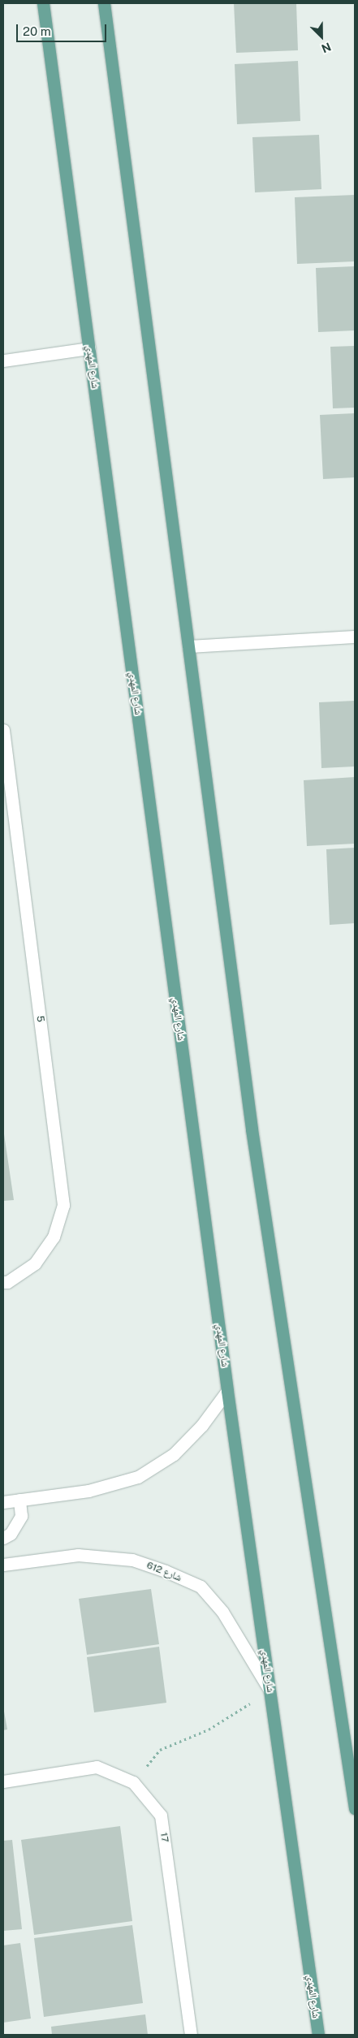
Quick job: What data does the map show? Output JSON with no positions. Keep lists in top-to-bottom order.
{
  "streets": {
    "main road": ["شارع المهدي"],
    "street": ["5", "شارع 612", "17"]
  },
  "crossings": [
    ["شارع المهدي", "شارع 612"]
  ],
  "scale_bar": "20 m",
  "north": "bottom right"
}
